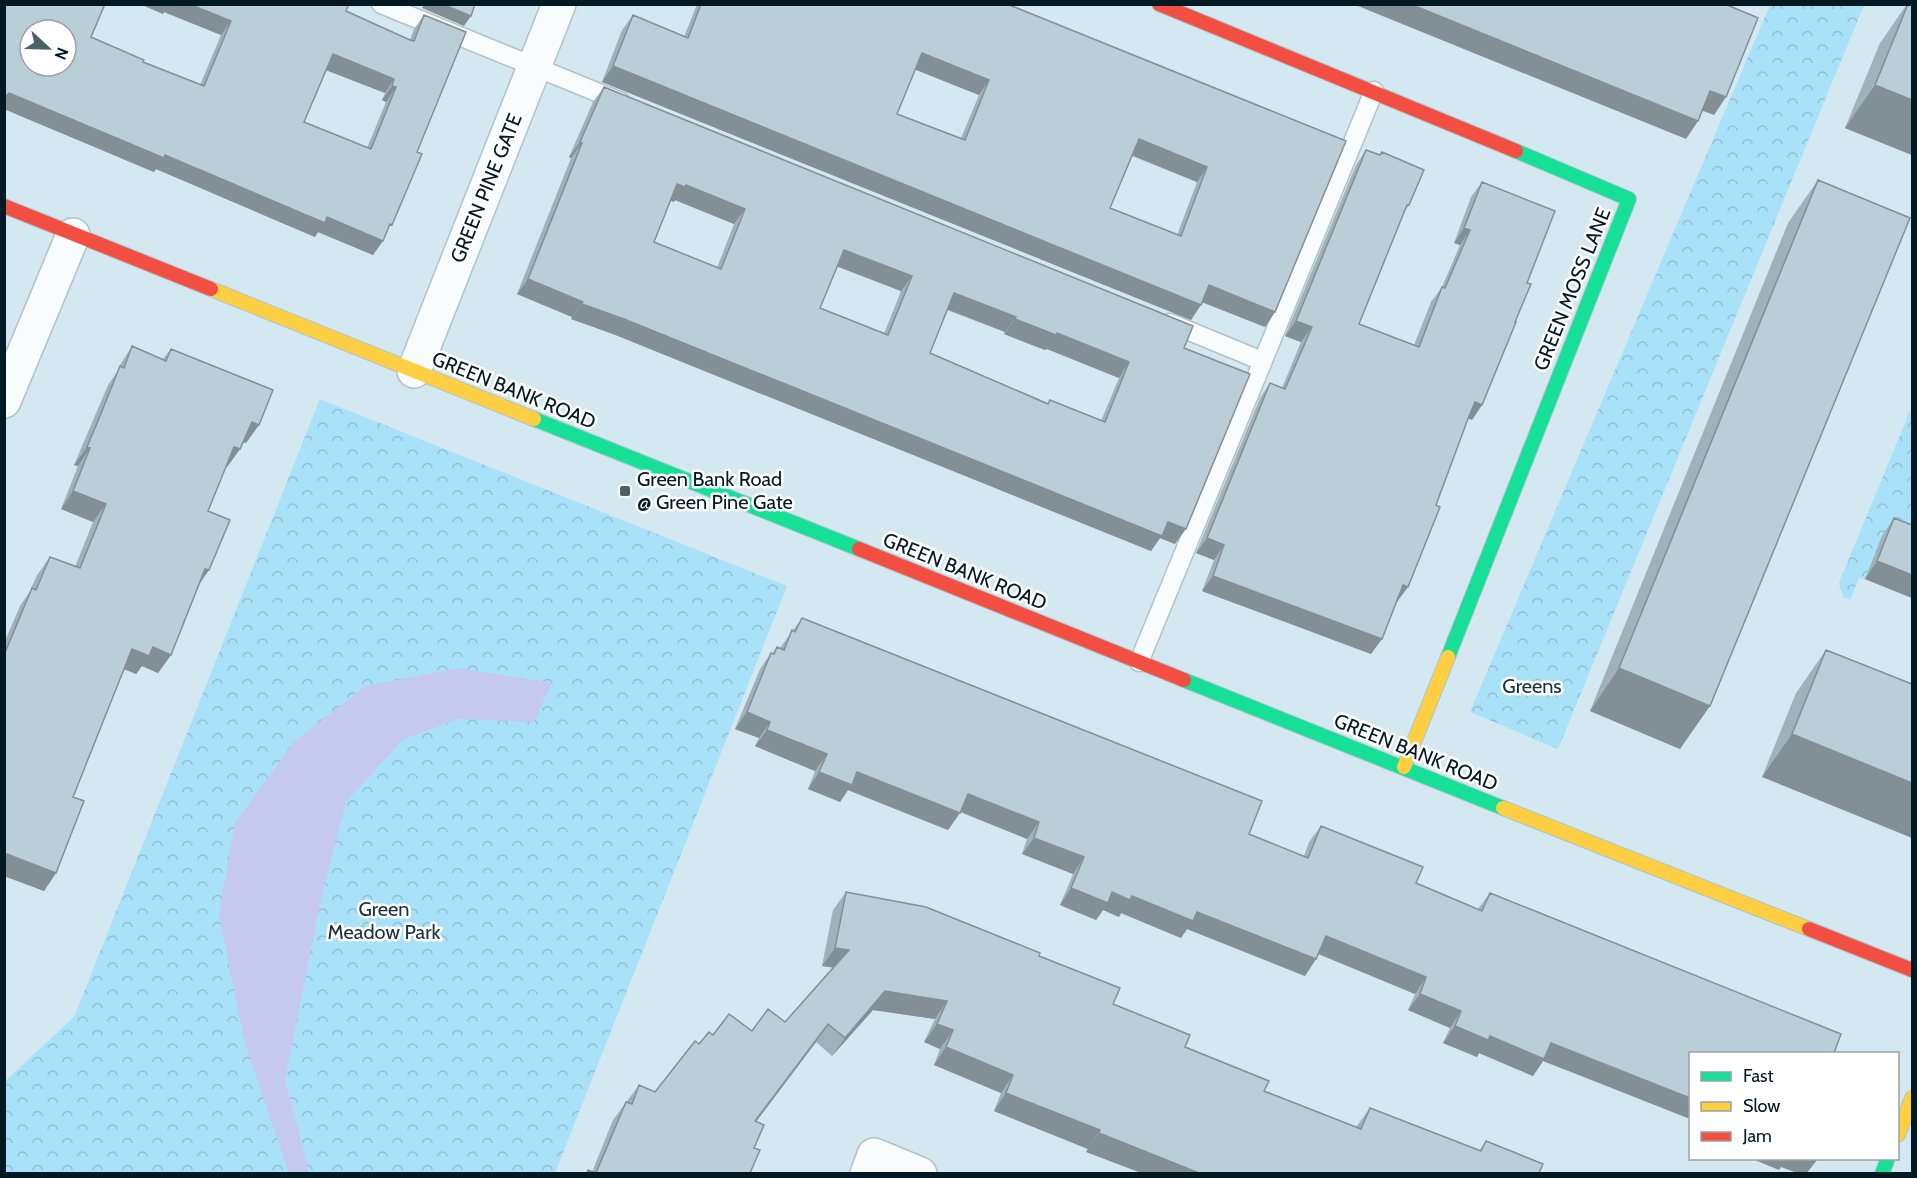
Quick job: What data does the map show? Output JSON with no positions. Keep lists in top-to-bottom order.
{
  "streets": {
    "street": ["GREEN PINE GATE", "GREEN MOSS LANE", "GREEN BANK ROAD"]
  },
  "crossings": [
    ["GREEN PINE GATE", "GREEN BANK ROAD"],
    ["GREEN MOSS LANE", "GREEN BANK ROAD"]
  ],
  "parks": ["Greens", "Green Meadow Park"],
  "places": {
    "transit": ["Green Bank Road @ Green Pine Gate"]
  },
  "legend": ["Fast", "Slow", "Jam"],
  "north": "right"
}
